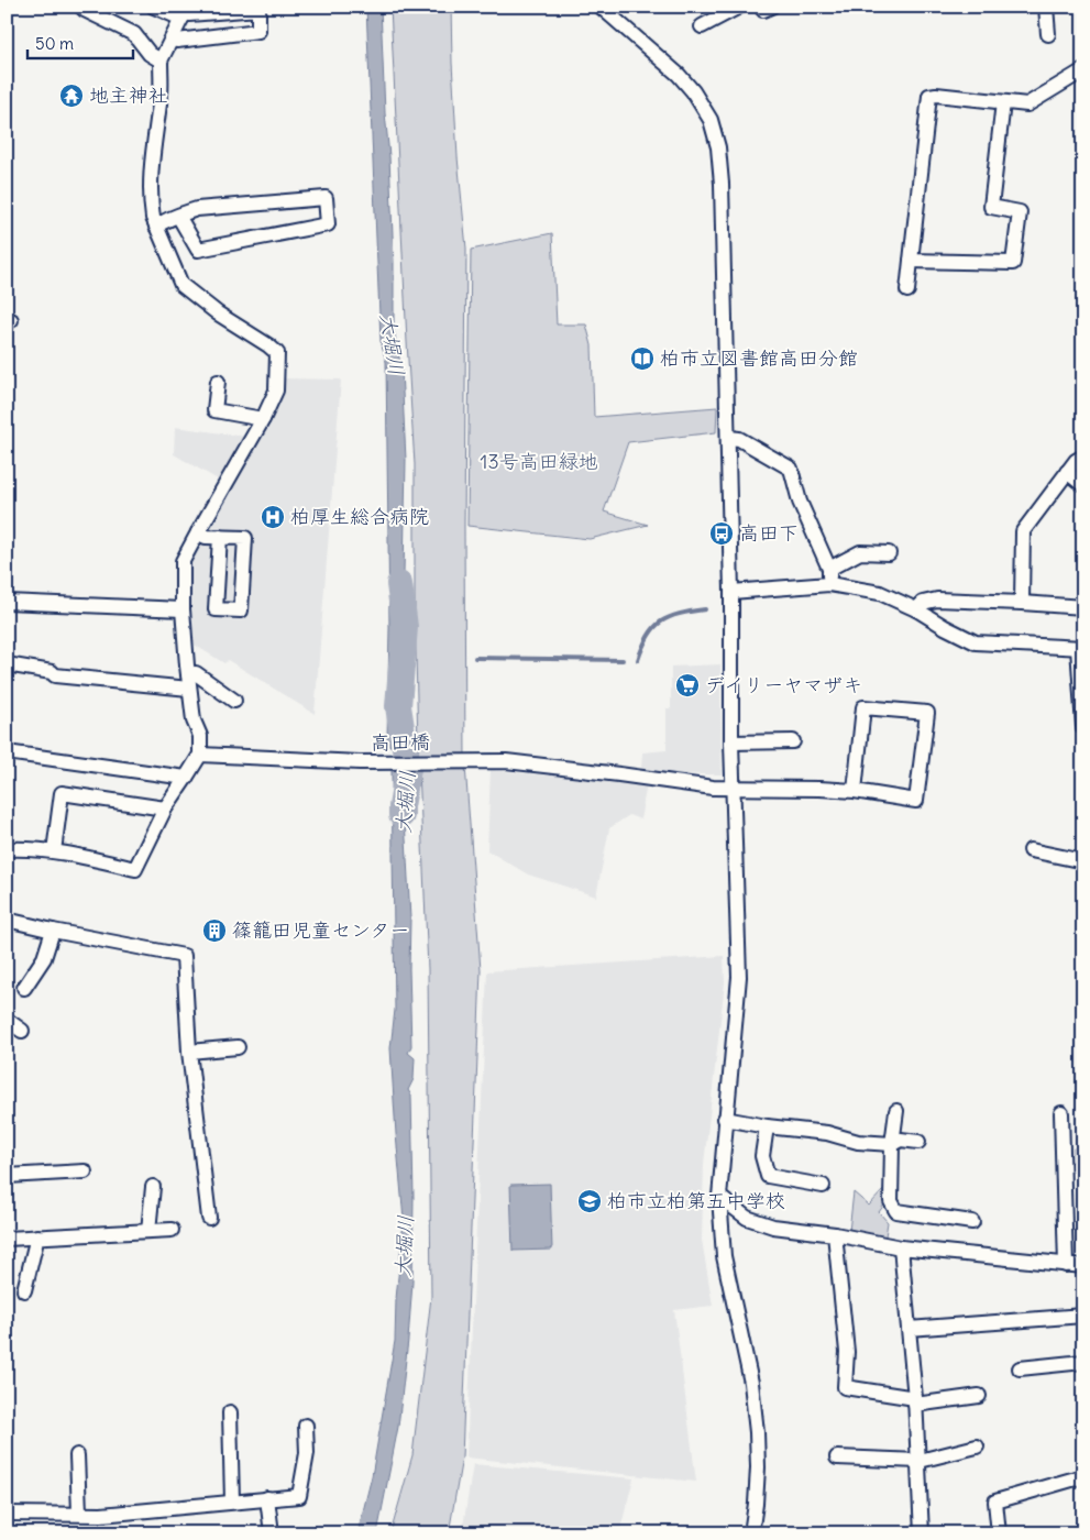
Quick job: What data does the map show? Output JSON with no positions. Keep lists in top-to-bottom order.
{
  "streets": {
    "street": ["高田橋"]
  },
  "water": ["大堀川"],
  "parks": ["13号高田緑地"],
  "places": {
    "temple": ["地主神社"],
    "library": ["柏市立図書館高田分館"],
    "hospital": ["柏厚生総合病院"],
    "bus stop": ["高田下"],
    "supermarket": ["デイリーヤマザキ"],
    "building": ["篠籠田児童センター"],
    "school or university": ["柏市立柏第五中学校"]
  },
  "scale_bar": "50 m"
}
